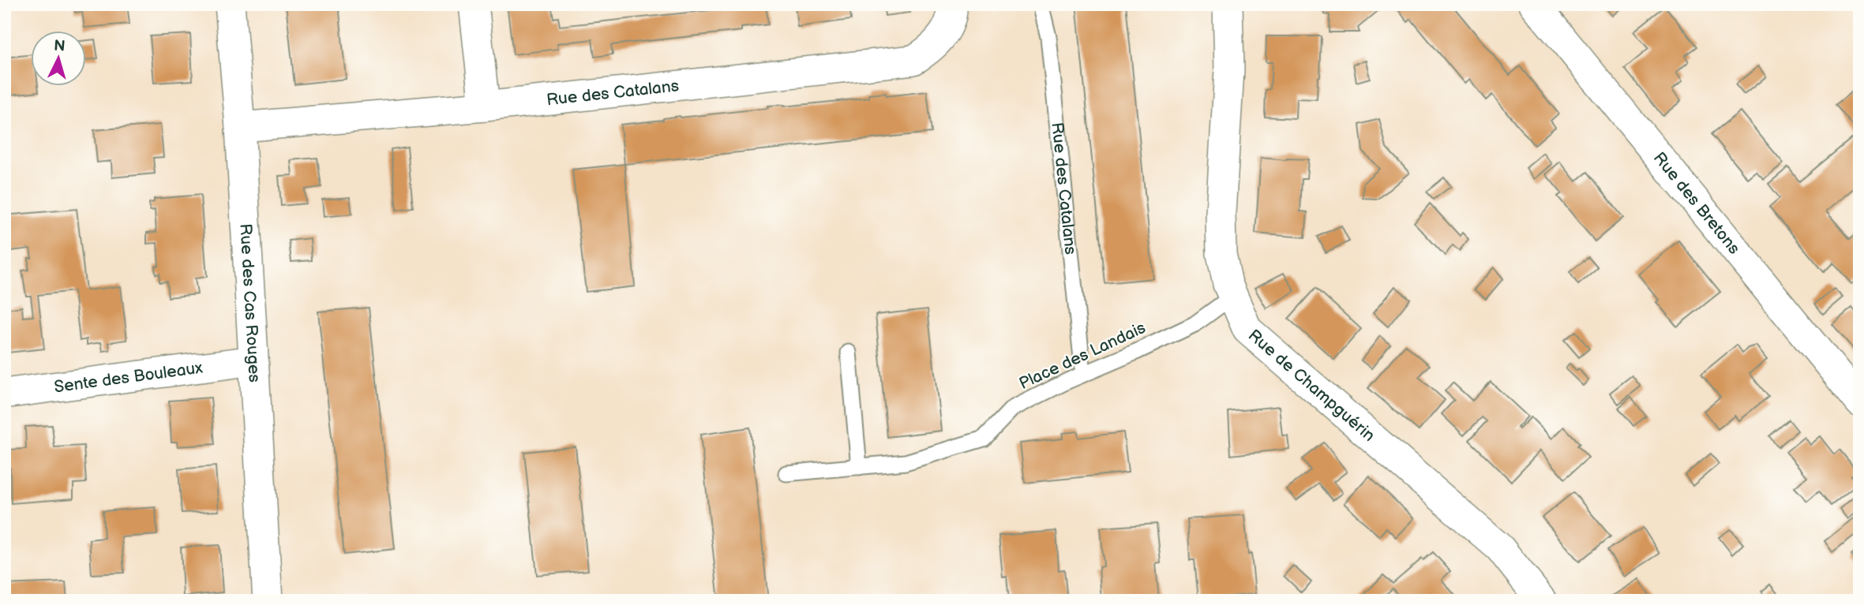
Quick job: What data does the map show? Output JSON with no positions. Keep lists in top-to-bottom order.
{
  "streets": {
    "street": [
      "Rue des Catalans",
      "Rue des Bretons",
      "Rue des Cas Rouges",
      "Sente des Bouleaux",
      "Rue de Champguérin"
    ],
    "lane": ["Place des Landais"]
  },
  "crossings": [
    ["Rue des Catalans", "Rue des Cas Rouges"],
    ["Rue des Catalans", "Place des Landais"],
    ["Rue des Cas Rouges", "Sente des Bouleaux"],
    ["Place des Landais", "Rue de Champguérin"]
  ],
  "north": "top"
}
